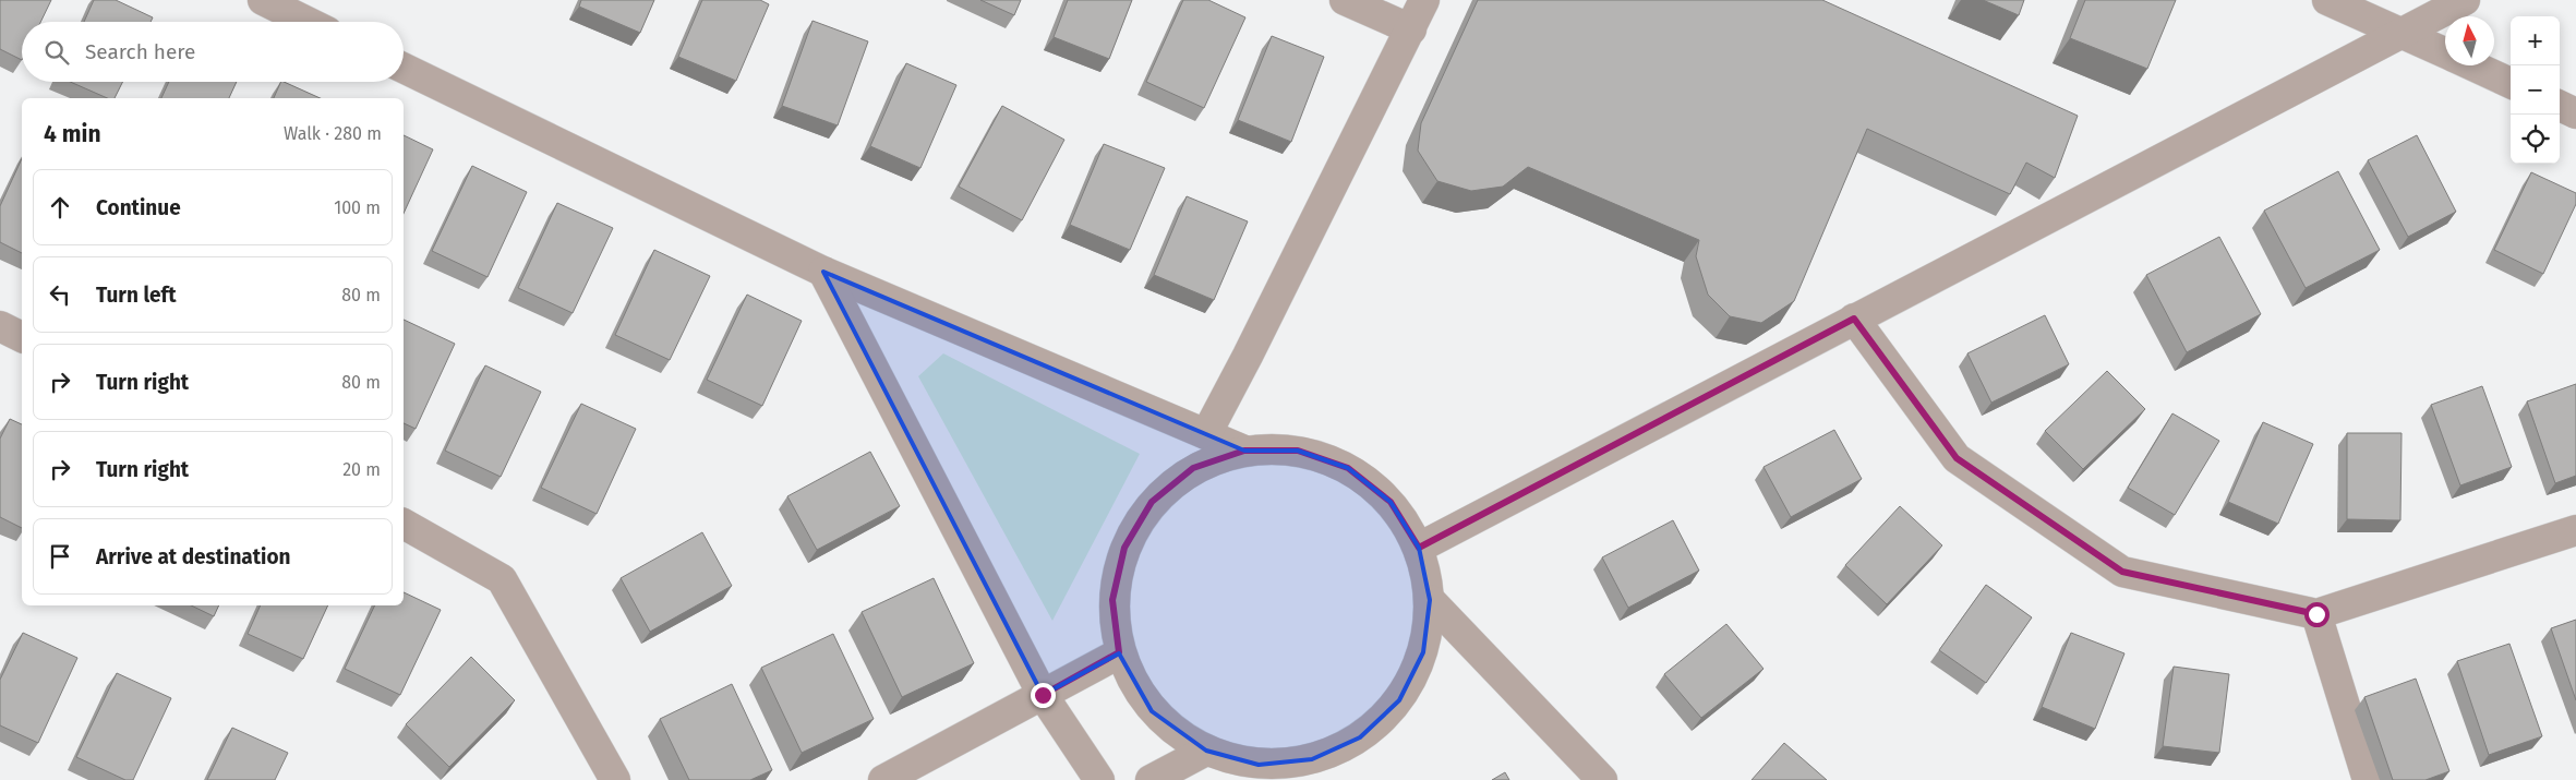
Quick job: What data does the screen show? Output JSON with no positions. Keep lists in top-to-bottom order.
{
  "north": "top",
  "page": {
    "map_buttons": ["+", "−"],
    "search": "Search here",
    "heading": ["4 min", "Walk · 280 m"],
    "list": [
      ["Continue", "100 m"],
      ["Turn left", "80 m"],
      ["Turn right", "80 m"],
      ["Turn right", "20 m"],
      "Arrive at destination"
    ]
  }
}
